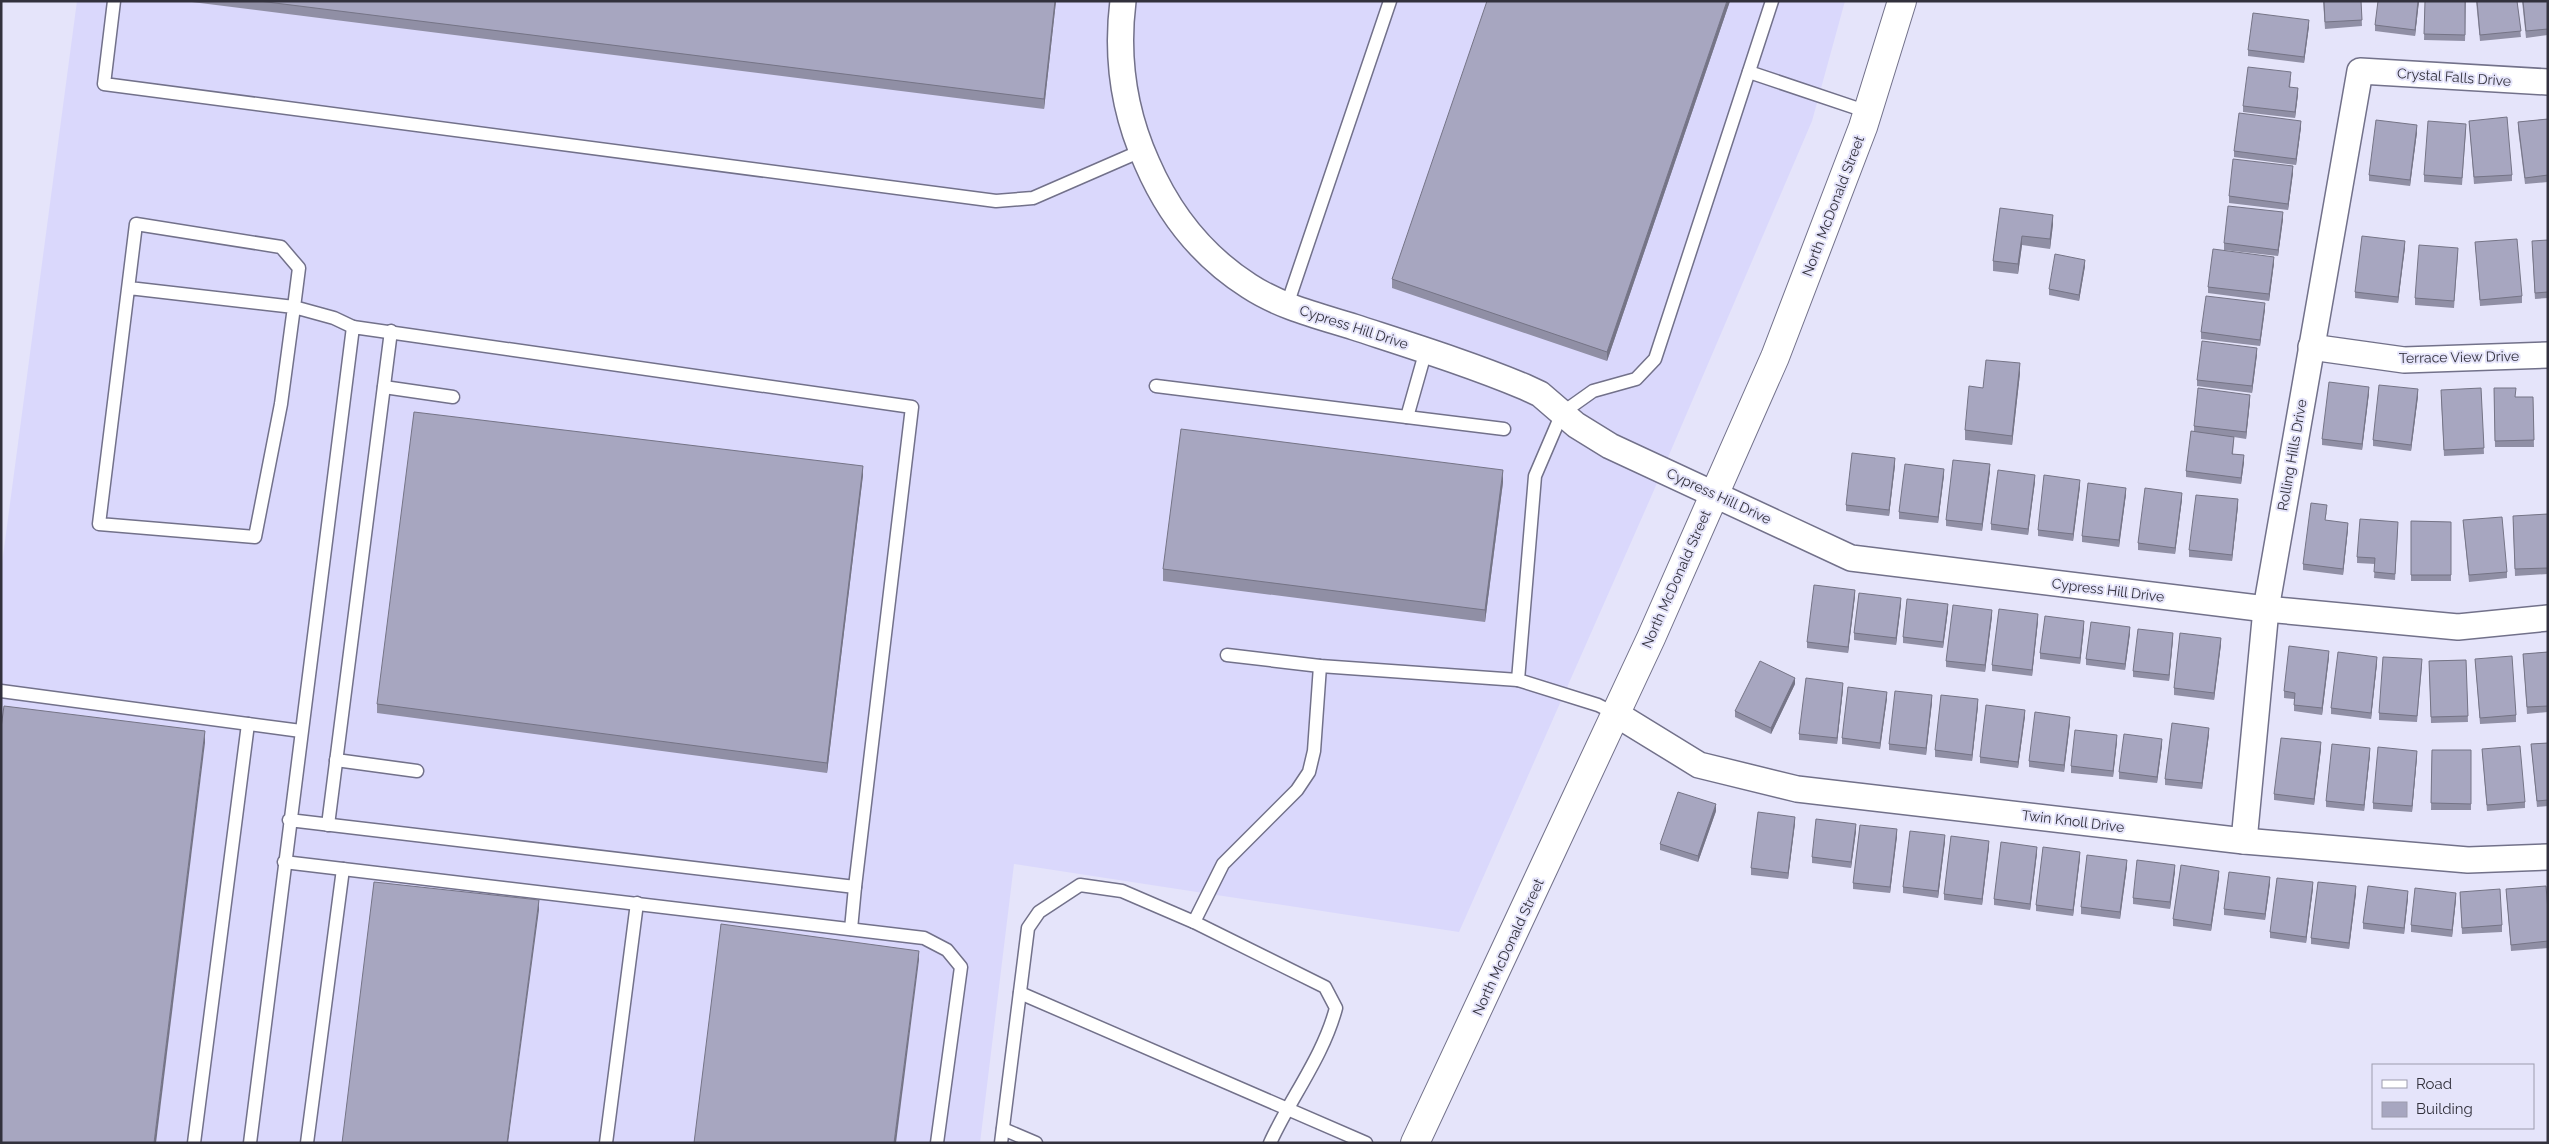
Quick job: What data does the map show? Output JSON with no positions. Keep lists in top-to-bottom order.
{
  "streets": {
    "main road": ["North McDonald Street"],
    "street": [
      "Crystal Falls Drive",
      "Cypress Hill Drive",
      "Terrace View Drive",
      "Rolling Hills Drive",
      "Twin Knoll Drive"
    ]
  },
  "crossings": [
    ["Crystal Falls Drive", "Rolling Hills Drive"],
    ["North McDonald Street", "Cypress Hill Drive"],
    ["North McDonald Street", "Twin Knoll Drive"],
    ["Cypress Hill Drive", "Rolling Hills Drive"],
    ["Terrace View Drive", "Rolling Hills Drive"],
    ["Rolling Hills Drive", "Twin Knoll Drive"]
  ],
  "legend": ["Road", "Building"]
}
